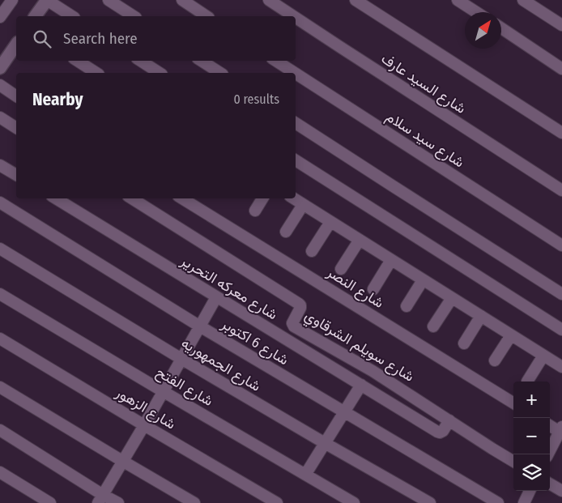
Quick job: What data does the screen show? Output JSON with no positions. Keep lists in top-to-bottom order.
{
  "streets": {
    "street": [
      "شارع السيد عارف",
      "شارع سيد سلام",
      "شارع معركه التحرير",
      "شارع النصر",
      "شارع 6 اكتوبر",
      "شارع سويلم الشرقاوي",
      "شارع الجمهوريه",
      "شارع الفتح",
      "شارع الزهور"
    ]
  },
  "crossings": [
    ["شارع معركه التحرير", "شارع سويلم الشرقاوي"]
  ],
  "north": "top right",
  "page": {
    "search": "Search here",
    "heading": ["Nearby", "0 results"],
    "map_buttons": ["+", "−"]
  }
}
